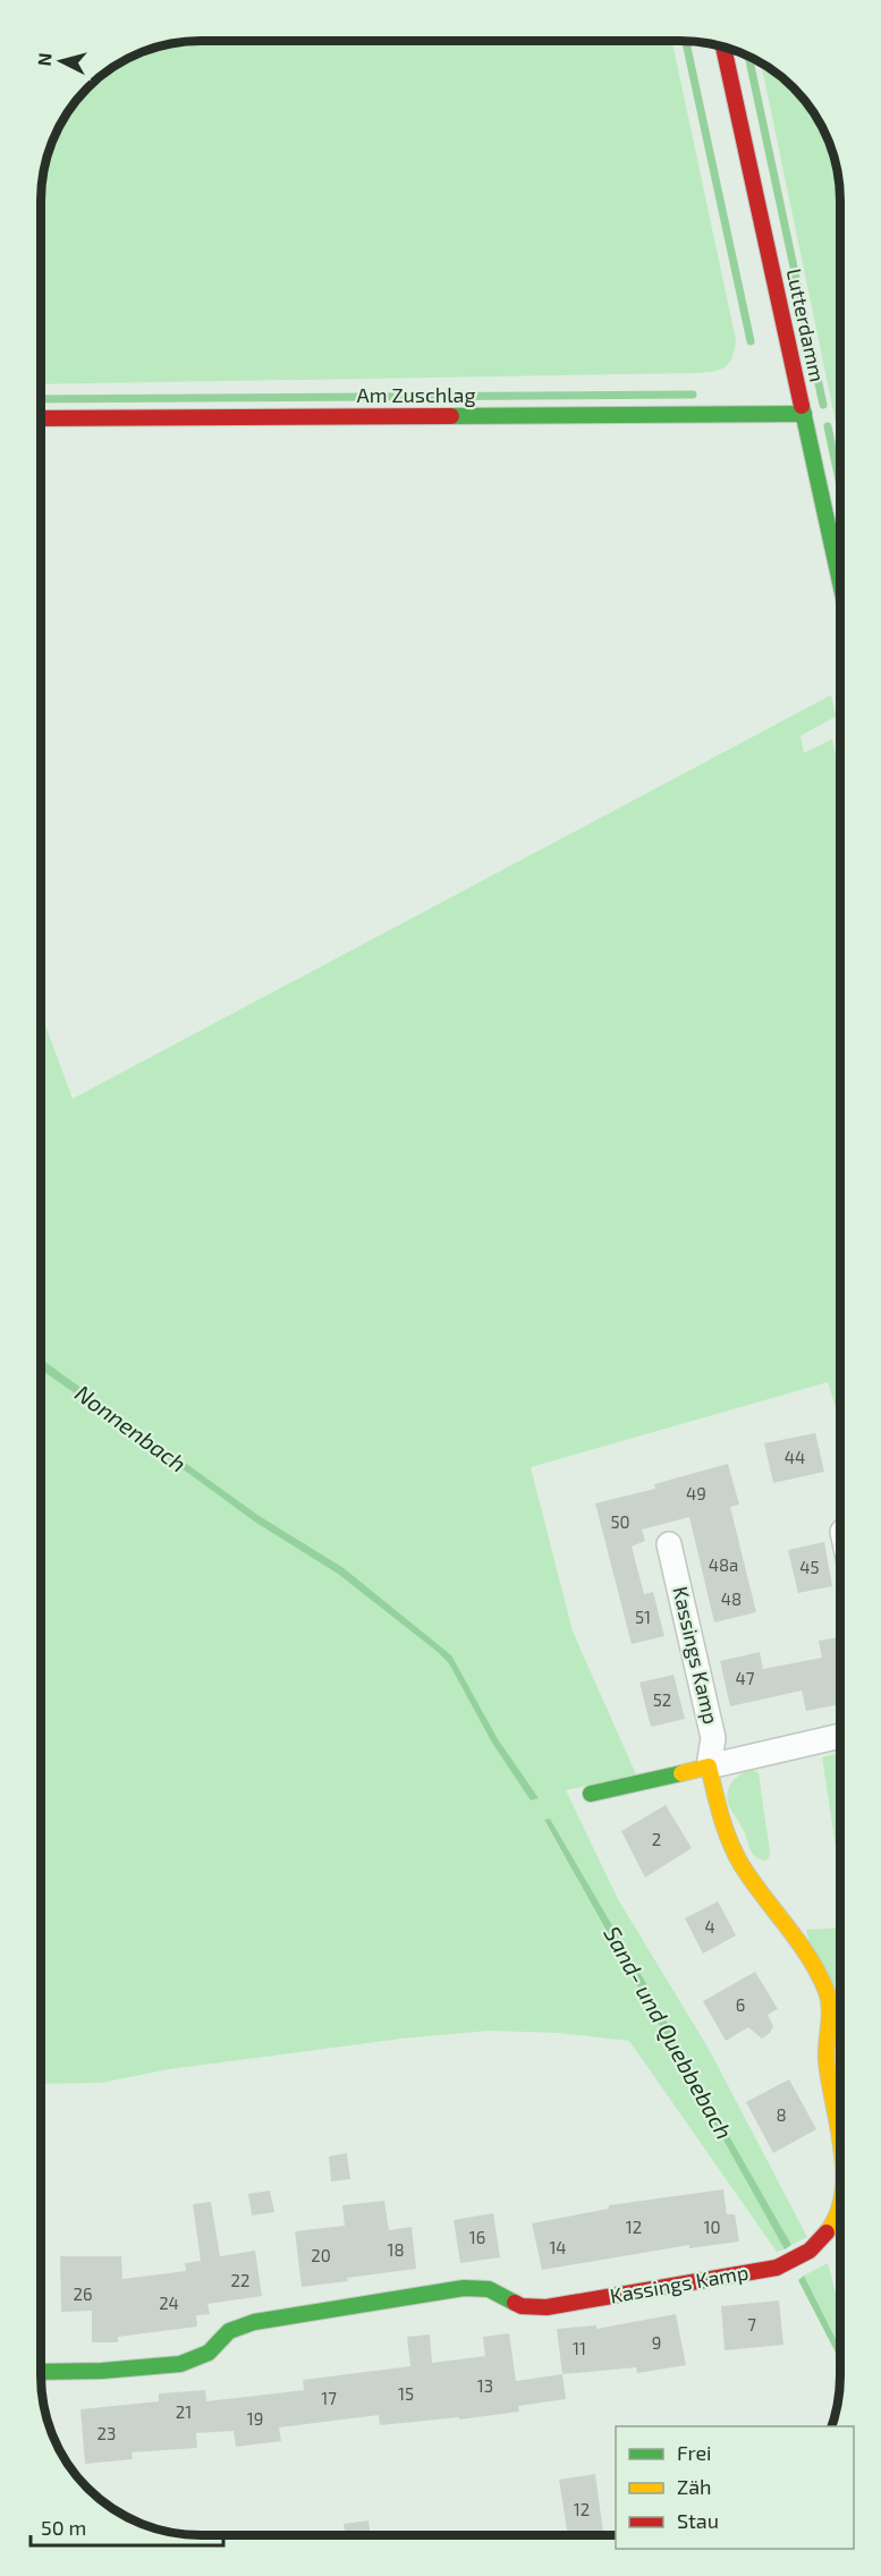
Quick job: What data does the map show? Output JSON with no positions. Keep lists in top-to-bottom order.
{
  "streets": {
    "street": ["Lutterdamm", "Am Zuschlag", "Kassings Kamp"]
  },
  "crossings": [
    ["Lutterdamm", "Am Zuschlag"]
  ],
  "water": ["Nonnenbach", "Sand- und Quebbebach"],
  "house_numbers": [
    "44",
    "49",
    "50",
    "48a",
    "45",
    "48",
    "51",
    "47",
    "52",
    "2",
    "4",
    "6",
    "8",
    "12",
    "10",
    "16",
    "14",
    "18",
    "20",
    "22",
    "26",
    "24",
    "7",
    "9",
    "11",
    "13",
    "15",
    "17",
    "21",
    "19",
    "23",
    "12"
  ],
  "legend": ["Frei", "Zäh", "Stau"],
  "scale_bar": "50 m",
  "north": "left"
}
